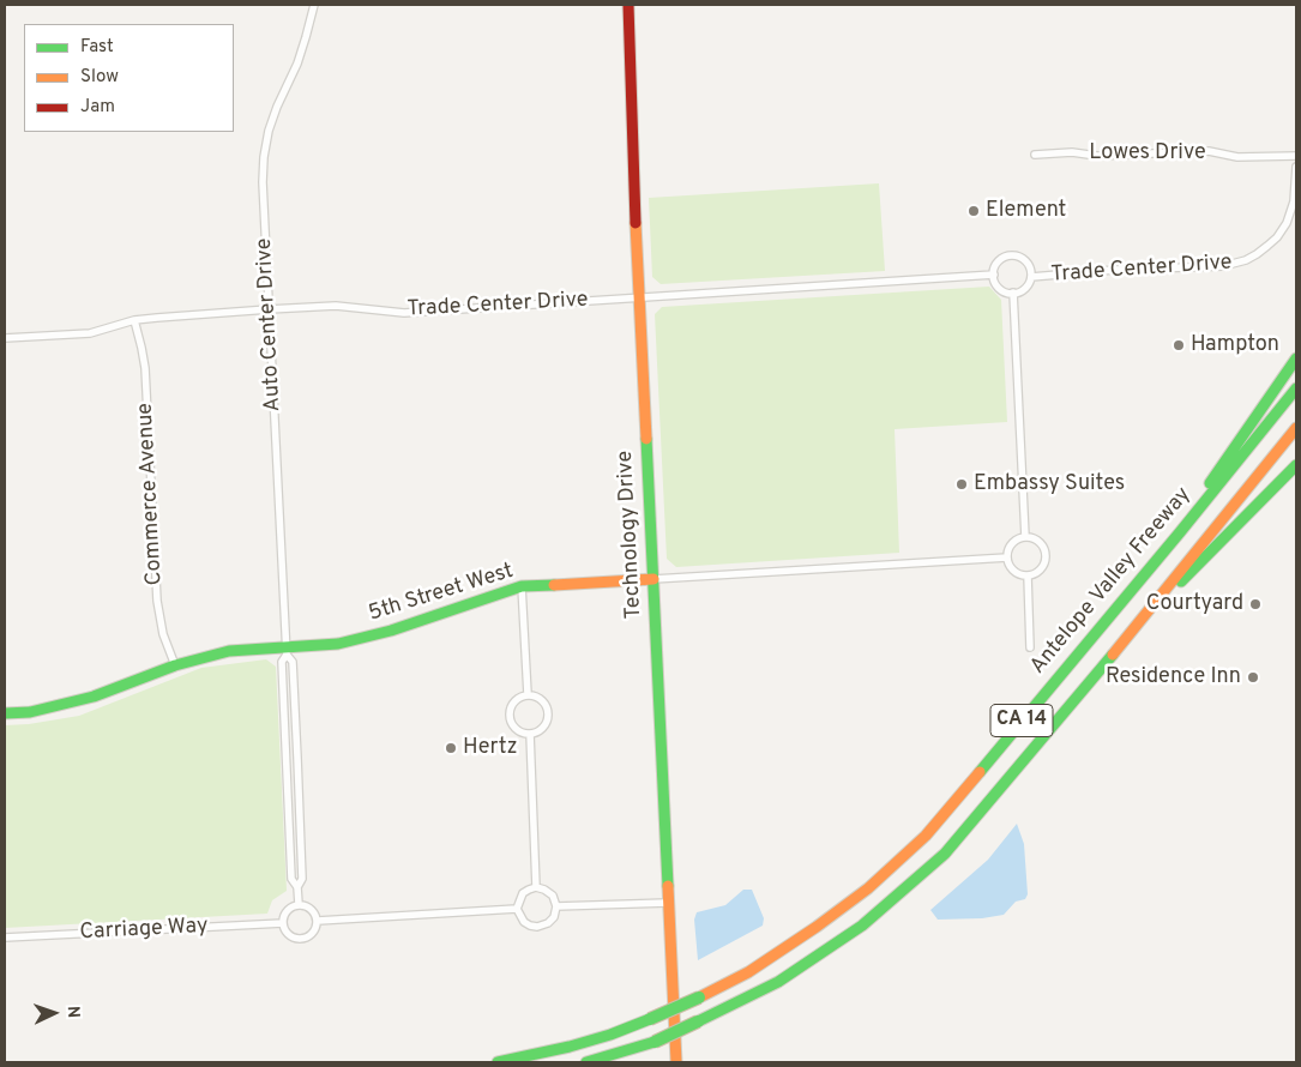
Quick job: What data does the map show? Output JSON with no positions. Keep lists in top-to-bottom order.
{
  "streets": {
    "main road": [
      "Technology Drive",
      "Antelope Valley Freeway",
      "5th Street West",
      "CA 14"
    ],
    "street": [
      "Lowes Drive",
      "Trade Center Drive",
      "Auto Center Drive",
      "Commerce Avenue",
      "Carriage Way"
    ]
  },
  "crossings": [
    ["Trade Center Drive", "Auto Center Drive"],
    ["Trade Center Drive", "Commerce Avenue"],
    ["Trade Center Drive", "Technology Drive"],
    ["Auto Center Drive", "5th Street West"],
    ["Auto Center Drive", "Carriage Way"],
    ["Commerce Avenue", "5th Street West"],
    ["Technology Drive", "5th Street West"]
  ],
  "places": [
    "Element",
    "Hampton",
    "Embassy Suites",
    "Courtyard",
    "Residence Inn",
    "Hertz"
  ],
  "legend": ["Fast", "Slow", "Jam"],
  "north": "right"
}
